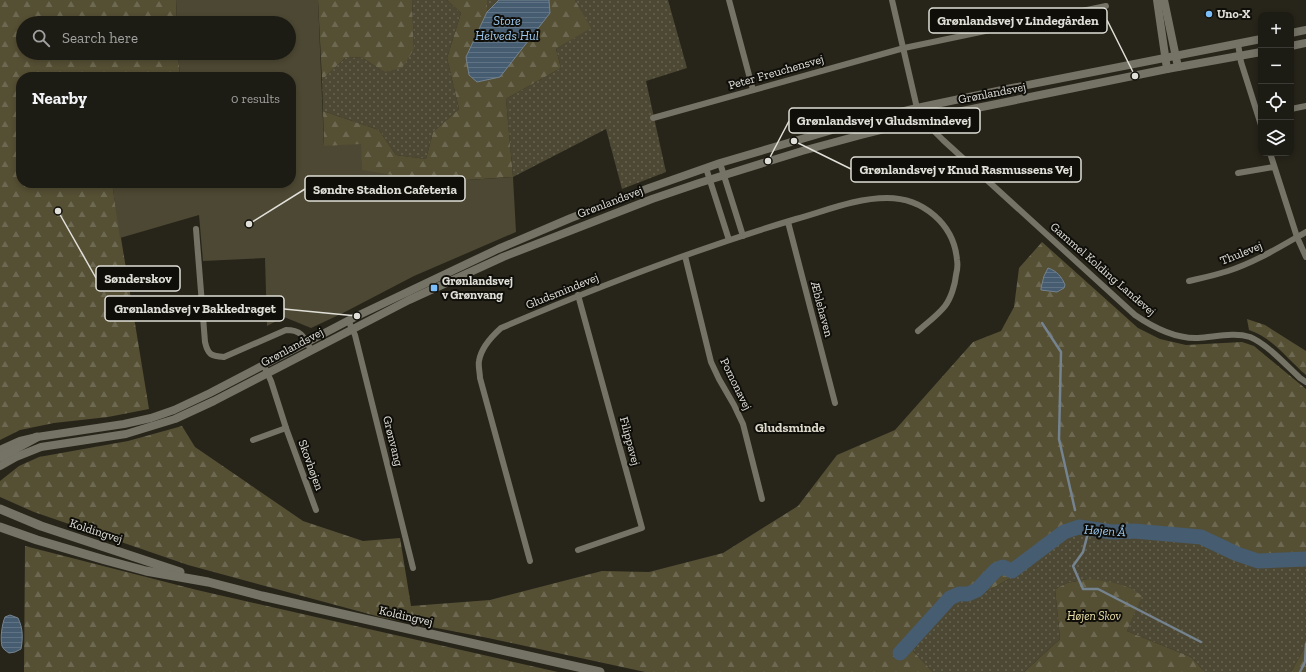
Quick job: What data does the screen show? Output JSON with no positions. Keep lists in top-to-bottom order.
{
  "streets": {
    "main road": ["Koldingvej"],
    "street": [
      "Peter Freuchensvej",
      "Grønlandsvej",
      "Thulevej",
      "Gammel Kolding Landevej",
      "Gludsmindevej",
      "Æblehaven",
      "Pomonavej",
      "Grønvang",
      "Filippavej",
      "Skovhøjen"
    ]
  },
  "crossings": [
    ["Grønlandsvej", "Gammel Kolding Landevej"],
    ["Grønlandsvej", "Grønvang"],
    ["Grønlandsvej", "Skovhøjen"],
    ["Gludsmindevej", "Æblehaven"],
    ["Gludsmindevej", "Pomonavej"],
    ["Gludsmindevej", "Filippavej"]
  ],
  "districts": ["Gludsminde"],
  "water": ["Store Helveds Hul", "Højen Å"],
  "parks": ["Højen Skov"],
  "places": {
    "other": [
      "Uno-X",
      "Grønlandsvej v Lindegården",
      "Grønlandsvej v Knud Rasmussens Vej",
      "Grønlandsvej v Gludsmindevej",
      "Sønderskov",
      "Søndre Stadion Cafeteria",
      "Grønlandsvej v Bakkedraget"
    ],
    "transit": ["Grønlandsvej v Grønvang"]
  },
  "page": {
    "map_buttons": ["+", "−"],
    "search": "Search here",
    "heading": ["Nearby", "0 results"]
  }
}
